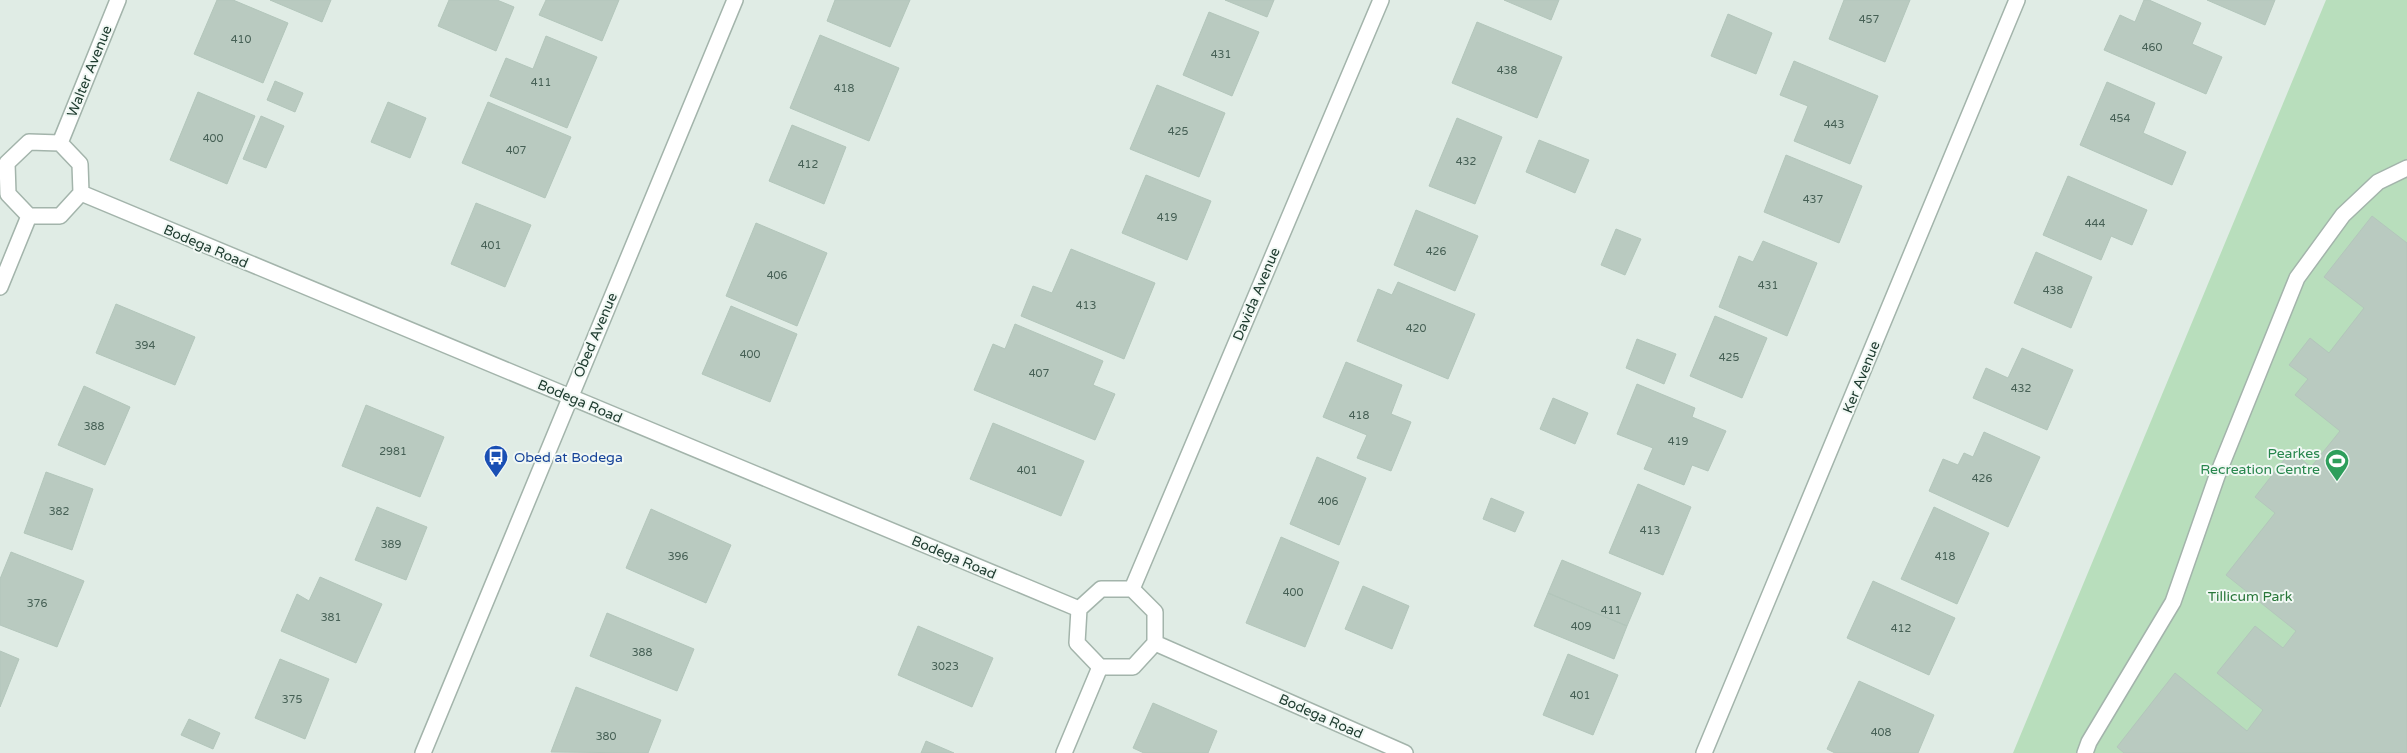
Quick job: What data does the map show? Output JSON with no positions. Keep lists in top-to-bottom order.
{
  "streets": {
    "street": [
      "Walter Avenue",
      "Bodega Road",
      "Davida Avenue",
      "Obed Avenue",
      "Ker Avenue"
    ]
  },
  "crossings": [
    ["Walter Avenue", "Bodega Road"],
    ["Bodega Road", "Davida Avenue"],
    ["Bodega Road", "Obed Avenue"]
  ],
  "parks": ["Tillicum Park"],
  "places": {
    "bus stop": ["Obed at Bodega"],
    "sports": ["Pearkes Recreation Centre"]
  },
  "house_numbers": [
    "457",
    "410",
    "460",
    "431",
    "438",
    "411",
    "418",
    "454",
    "443",
    "425",
    "400",
    "407",
    "432",
    "412",
    "437",
    "419",
    "444",
    "401",
    "426",
    "406",
    "431",
    "438",
    "413",
    "420",
    "394",
    "400",
    "425",
    "407",
    "432",
    "418",
    "388",
    "419",
    "2981",
    "401",
    "426",
    "406",
    "382",
    "413",
    "389",
    "396",
    "418",
    "400",
    "376",
    "411",
    "381",
    "409",
    "412",
    "388",
    "3023",
    "401",
    "375",
    "408",
    "380"
  ]
}
